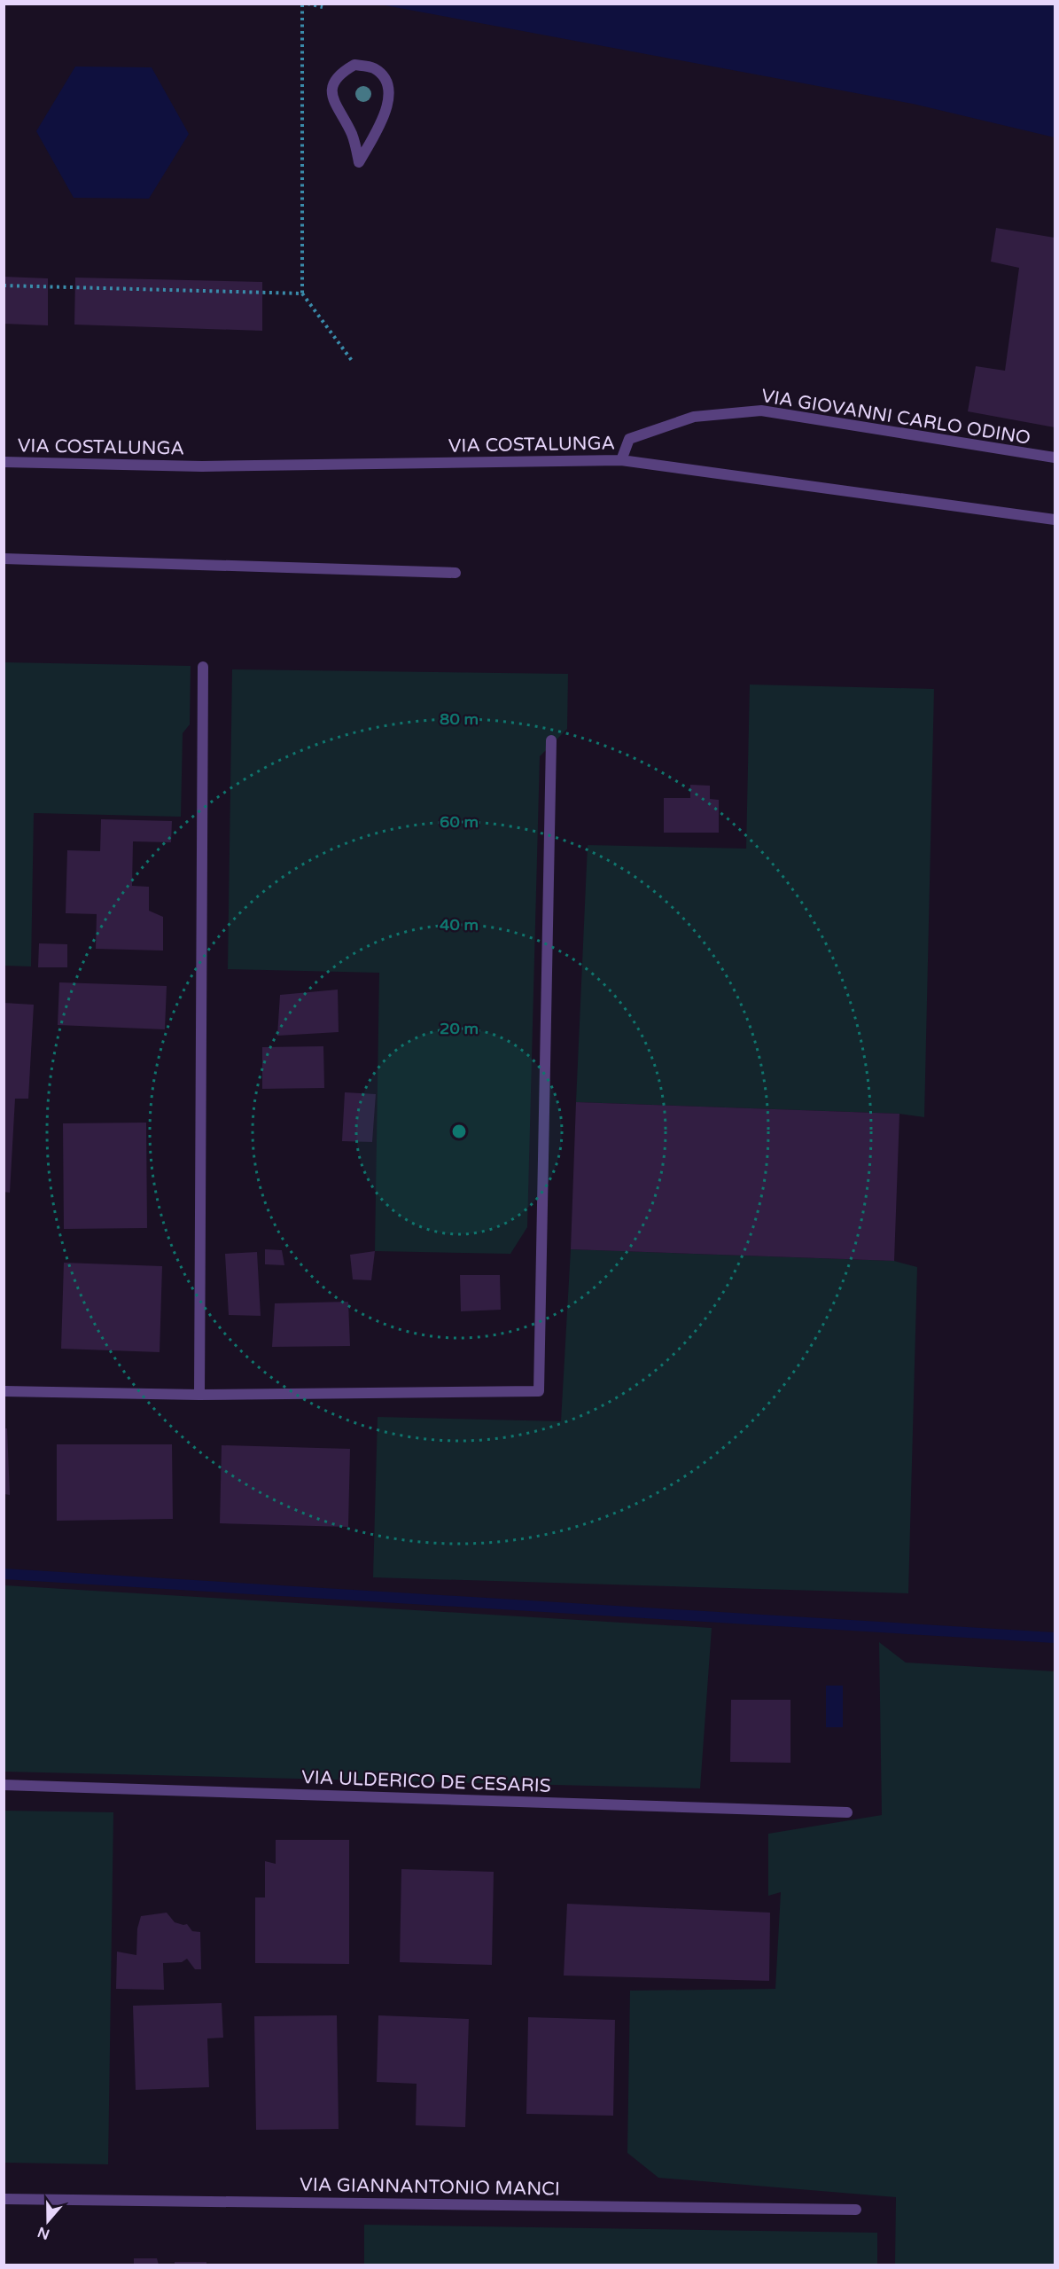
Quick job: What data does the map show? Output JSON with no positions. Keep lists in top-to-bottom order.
{
  "streets": {
    "street": [
      "VIA GIOVANNI CARLO ODINO",
      "VIA COSTALUNGA",
      "VIA ULDERICO DE CESARIS",
      "VIA GIANNANTONIO MANCI"
    ]
  },
  "crossings": [
    ["VIA GIOVANNI CARLO ODINO", "VIA COSTALUNGA"]
  ],
  "north": "bottom",
  "rings": [
    "80 m",
    "60 m",
    "40 m",
    "20 m"
  ]
}
